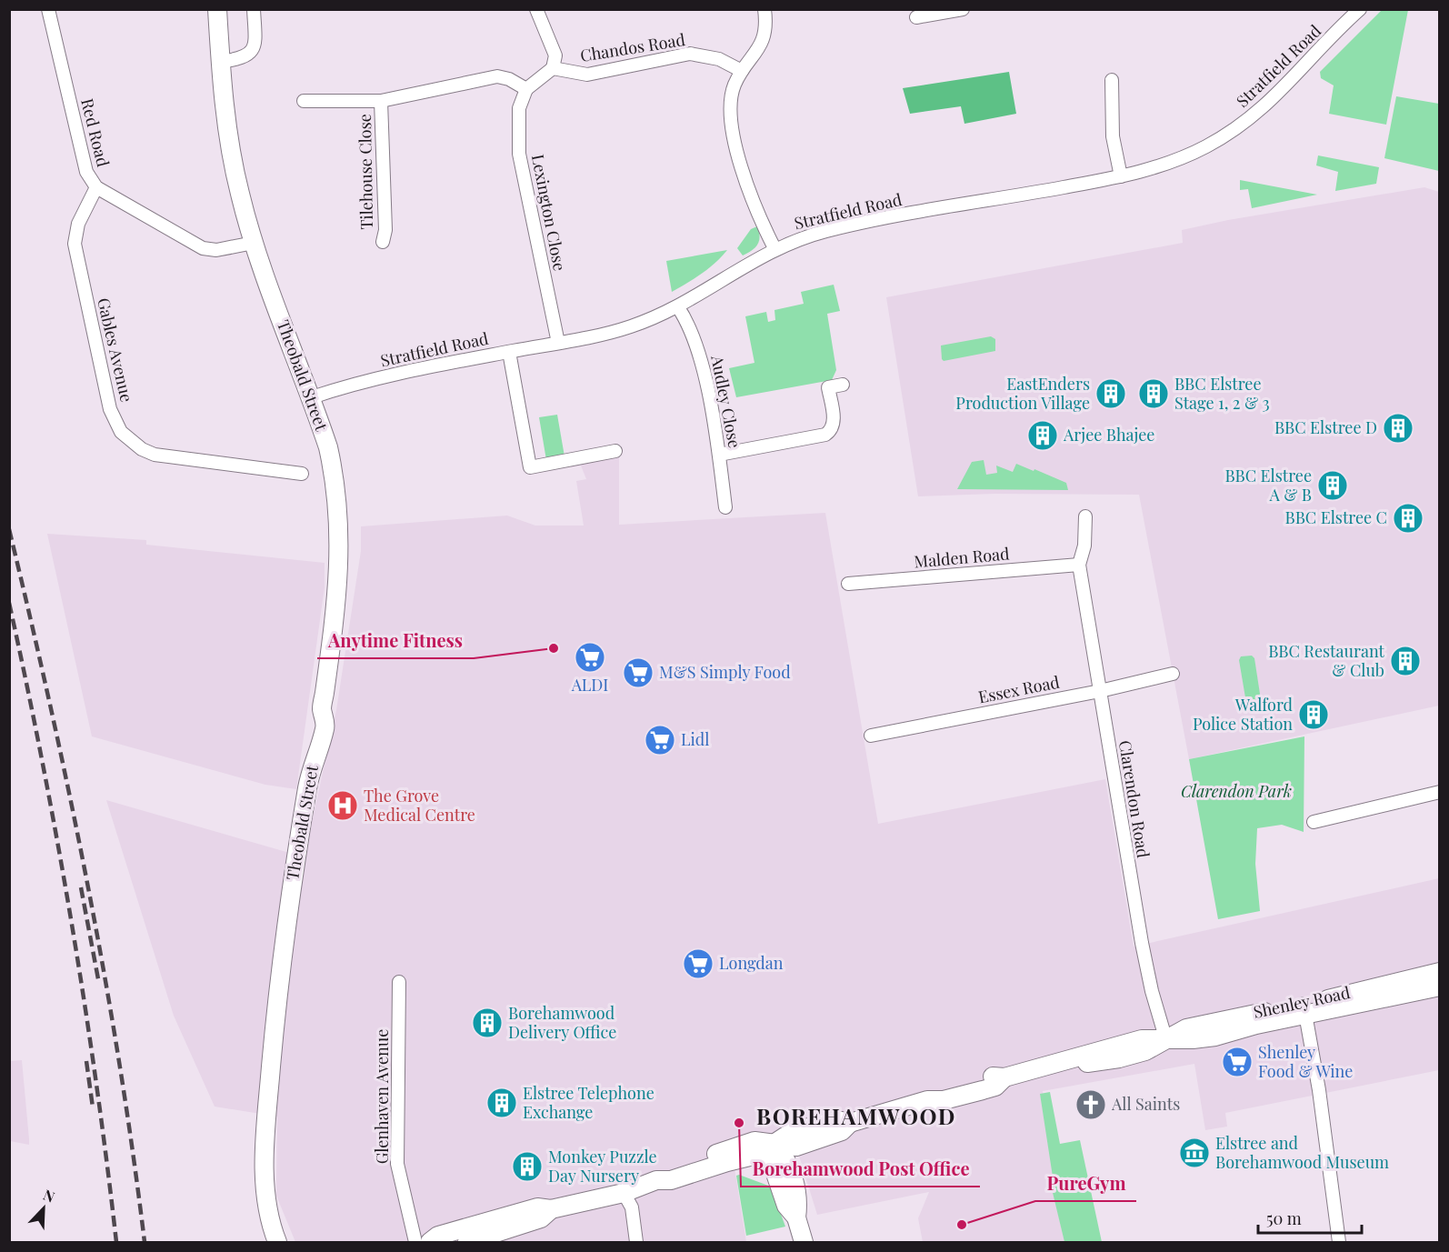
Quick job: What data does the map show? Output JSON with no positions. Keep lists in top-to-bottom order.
{
  "streets": {
    "street": [
      "Chandos Road",
      "Stratfield Road",
      "Red Road",
      "Tilehouse Close",
      "Lexington Close",
      "Gables Avenue",
      "Theobald Street",
      "Audley Close",
      "Malden Road",
      "Essex Road",
      "Clarendon Road",
      "Shenley Road",
      "Glenhaven Avenue"
    ]
  },
  "crossings": [
    ["Stratfield Road", "Lexington Close"],
    ["Stratfield Road", "Theobald Street"],
    ["Stratfield Road", "Audley Close"],
    ["Red Road", "Gables Avenue"],
    ["Red Road", "Theobald Street"],
    ["Malden Road", "Clarendon Road"],
    ["Essex Road", "Clarendon Road"],
    ["Clarendon Road", "Shenley Road"]
  ],
  "districts": ["BOREHAMWOOD"],
  "parks": ["Clarendon Park"],
  "places": {
    "building": [
      "EastEnders Production Village",
      "BBC Elstree Stage 1, 2 & 3",
      "BBC Elstree D",
      "Arjee Bhajee",
      "BBC Elstree A & B",
      "BBC Elstree C",
      "BBC Restaurant & Club",
      "Walford Police Station",
      "Borehamwood Delivery Office",
      "Elstree Telephone Exchange",
      "Monkey Puzzle Day Nursery"
    ],
    "other": ["Anytime Fitness", "Borehamwood Post Office", "PureGym"],
    "supermarket": [
      "ALDI",
      "M&S Simply Food",
      "Lidl",
      "Longdan",
      "Shenley Food & Wine"
    ],
    "hospital": ["The Grove Medical Centre"],
    "church": ["All Saints"],
    "museum": ["Elstree and Borehamwood Museum"]
  },
  "scale_bar": "50 m",
  "north": "top right"
}
